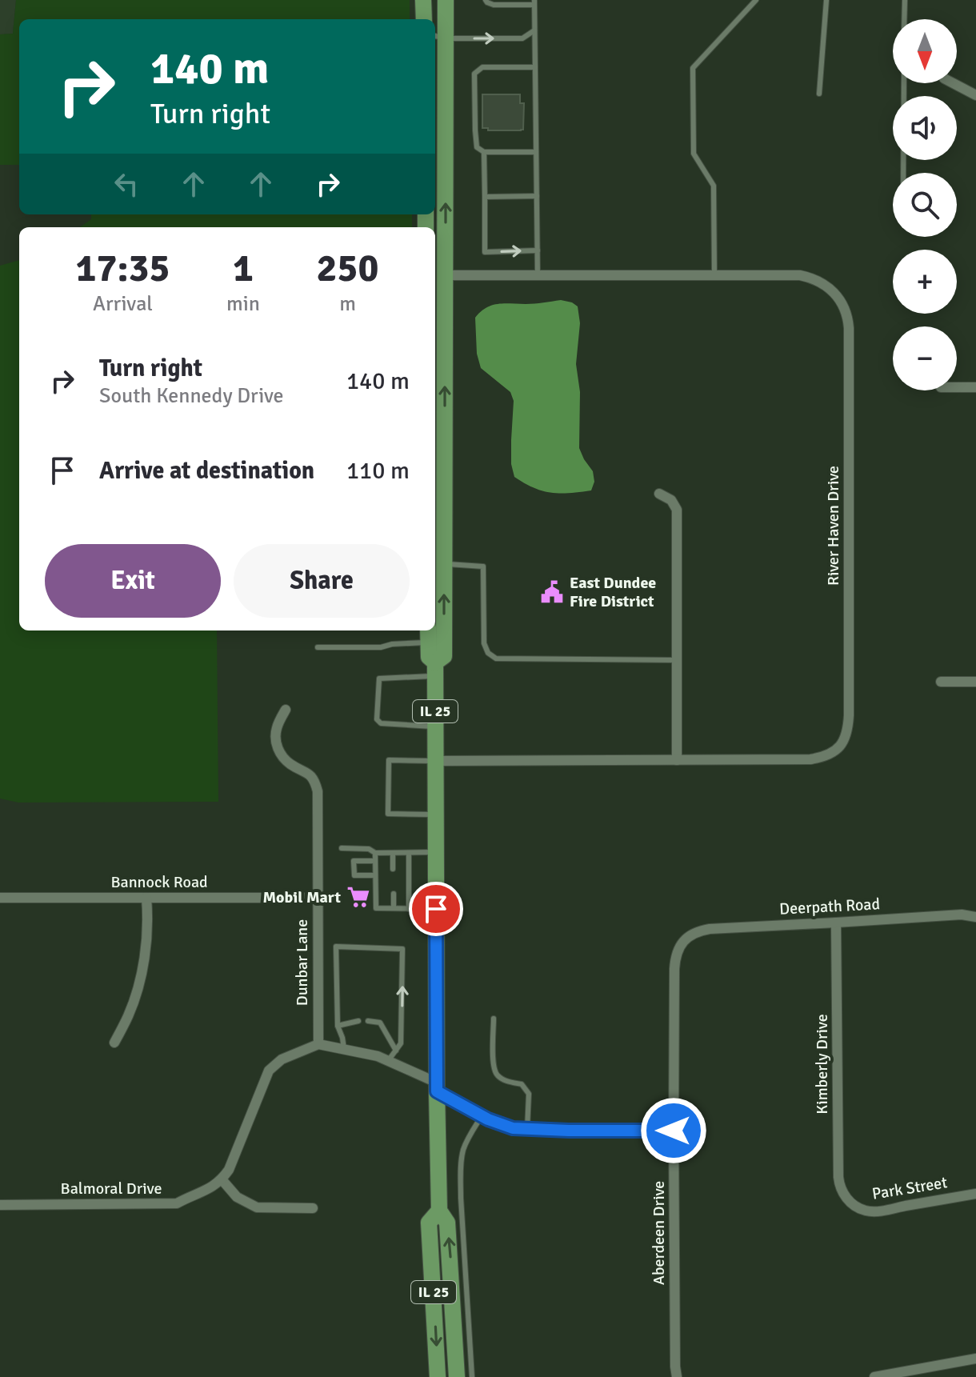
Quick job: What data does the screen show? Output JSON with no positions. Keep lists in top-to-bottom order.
{
  "streets": {
    "main road": ["IL 25"],
    "street": [
      "River Haven Drive",
      "Bannock Road",
      "Deerpath Road",
      "Dunbar Lane",
      "Kimberly Drive",
      "Balmoral Drive",
      "Park Street",
      "Aberdeen Drive"
    ]
  },
  "crossings": [
    ["River Haven Drive", "IL 25"],
    ["Bannock Road", "Dunbar Lane"],
    ["Deerpath Road", "Kimberly Drive"],
    ["Deerpath Road", "Aberdeen Drive"],
    ["Kimberly Drive", "Park Street"]
  ],
  "places": {
    "public building": ["East Dundee Fire District"],
    "supermarket": ["Mobil Mart"]
  },
  "north": "bottom",
  "page": {
    "map_buttons": ["+", "−"],
    "turn": ["140 m", "Turn right"],
    "eta": [
      "17:35",
      "Arrival",
      "1",
      "min",
      "250",
      "m"
    ],
    "list": [
      {
        "name": "Turn right",
        "note": "South Kennedy Drive",
        "value": "140 m"
      },
      {
        "name": "Arrive at destination",
        "value": "110 m"
      }
    ],
    "buttons": ["Exit", "Share"]
  }
}
